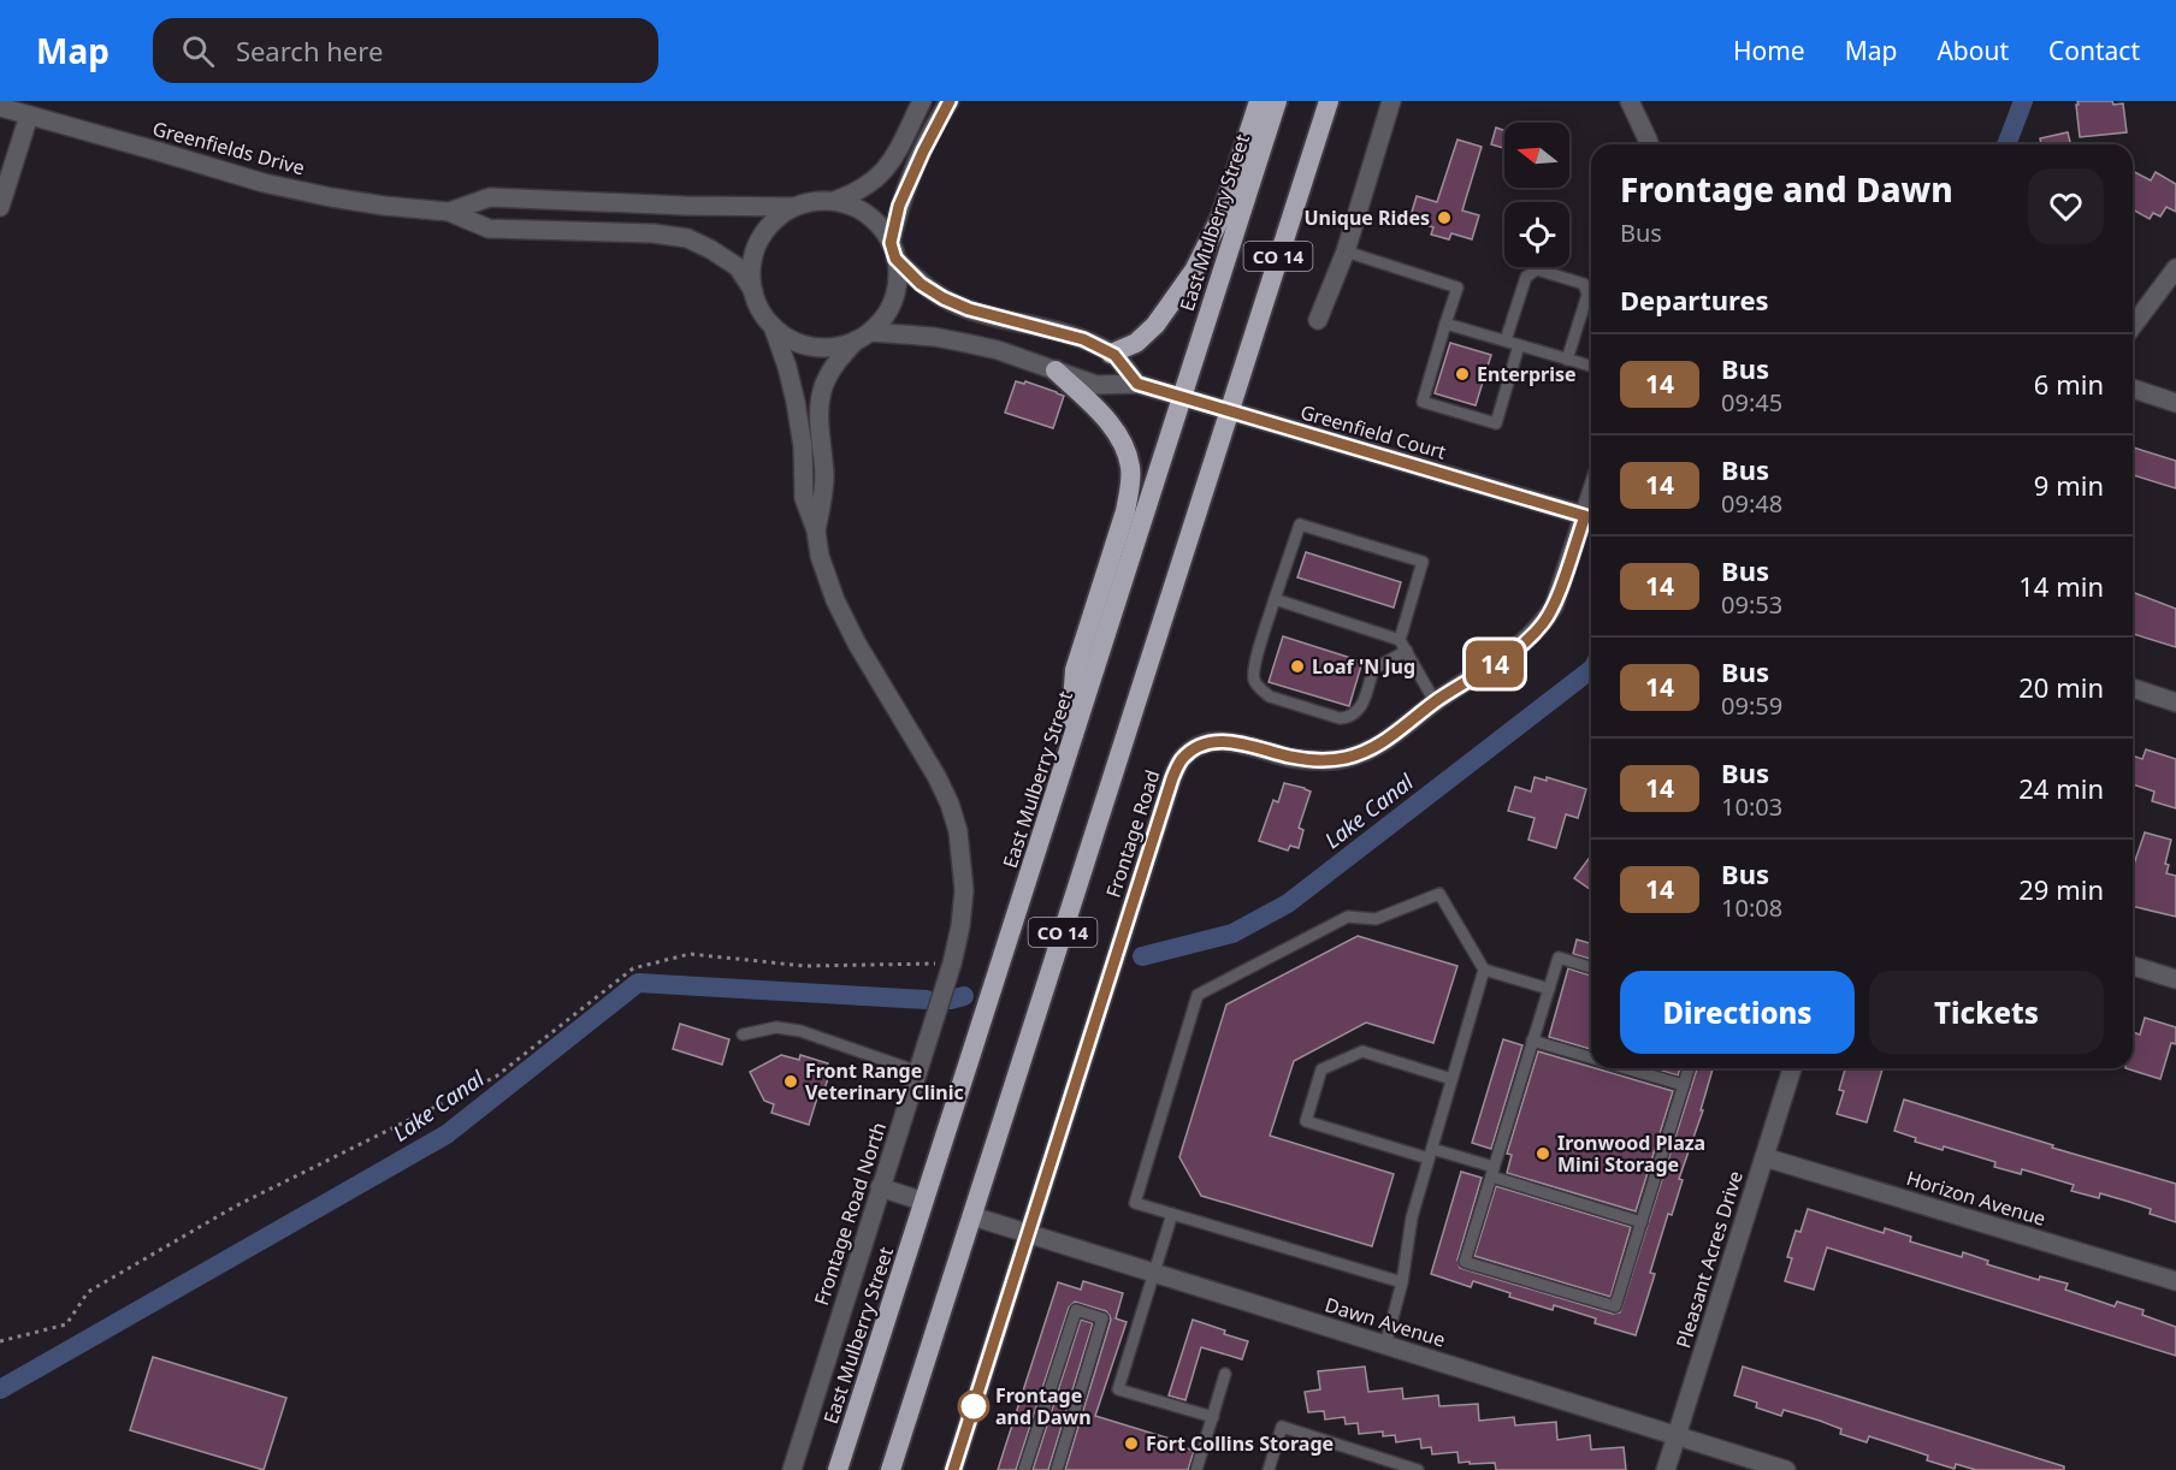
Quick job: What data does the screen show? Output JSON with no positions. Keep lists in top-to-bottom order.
{
  "streets": {
    "highway": ["East Mulberry Street", "CO 14"],
    "street": [
      "Greenfields Drive",
      "Greenfield Court",
      "Frontage Road",
      "Horizon Avenue",
      "Frontage Road North",
      "Pleasant Acres Drive",
      "Dawn Avenue"
    ]
  },
  "crossings": [
    ["East Mulberry Street", "Greenfield Court"],
    ["CO 14", "Greenfield Court"],
    ["CO 14", "Dawn Avenue"],
    ["Greenfield Court", "Frontage Road"],
    ["Frontage Road", "Dawn Avenue"],
    ["Horizon Avenue", "Pleasant Acres Drive"],
    ["Pleasant Acres Drive", "Dawn Avenue"]
  ],
  "water": ["Lake Canal"],
  "places": [
    "Unique Rides",
    "Enterprise",
    "Loaf 'N Jug",
    "Front Range Veterinary Clinic",
    "Ironwood Plaza Mini Storage",
    "Frontage and Dawn",
    "Fort Collins Storage"
  ],
  "lines": ["bus line 14"],
  "north": "left",
  "page": {
    "header": "Map",
    "search": "Search here",
    "nav": [
      "Home",
      "Map",
      "About",
      "Contact"
    ],
    "on_map": "14",
    "heading": [
      ["Frontage and Dawn", "Bus"],
      "Departures"
    ],
    "list": [
      {
        "mark": "14",
        "name": "Bus",
        "note": "09:45",
        "value": "6 min"
      },
      {
        "mark": "14",
        "name": "Bus",
        "note": "09:48",
        "value": "9 min"
      },
      {
        "mark": "14",
        "name": "Bus",
        "note": "09:53",
        "value": "14 min"
      },
      {
        "mark": "14",
        "name": "Bus",
        "note": "09:59",
        "value": "20 min"
      },
      {
        "mark": "14",
        "name": "Bus",
        "note": "10:03",
        "value": "24 min"
      },
      {
        "mark": "14",
        "name": "Bus",
        "note": "10:08",
        "value": "29 min"
      }
    ],
    "buttons": ["Directions", "Tickets"]
  }
}
